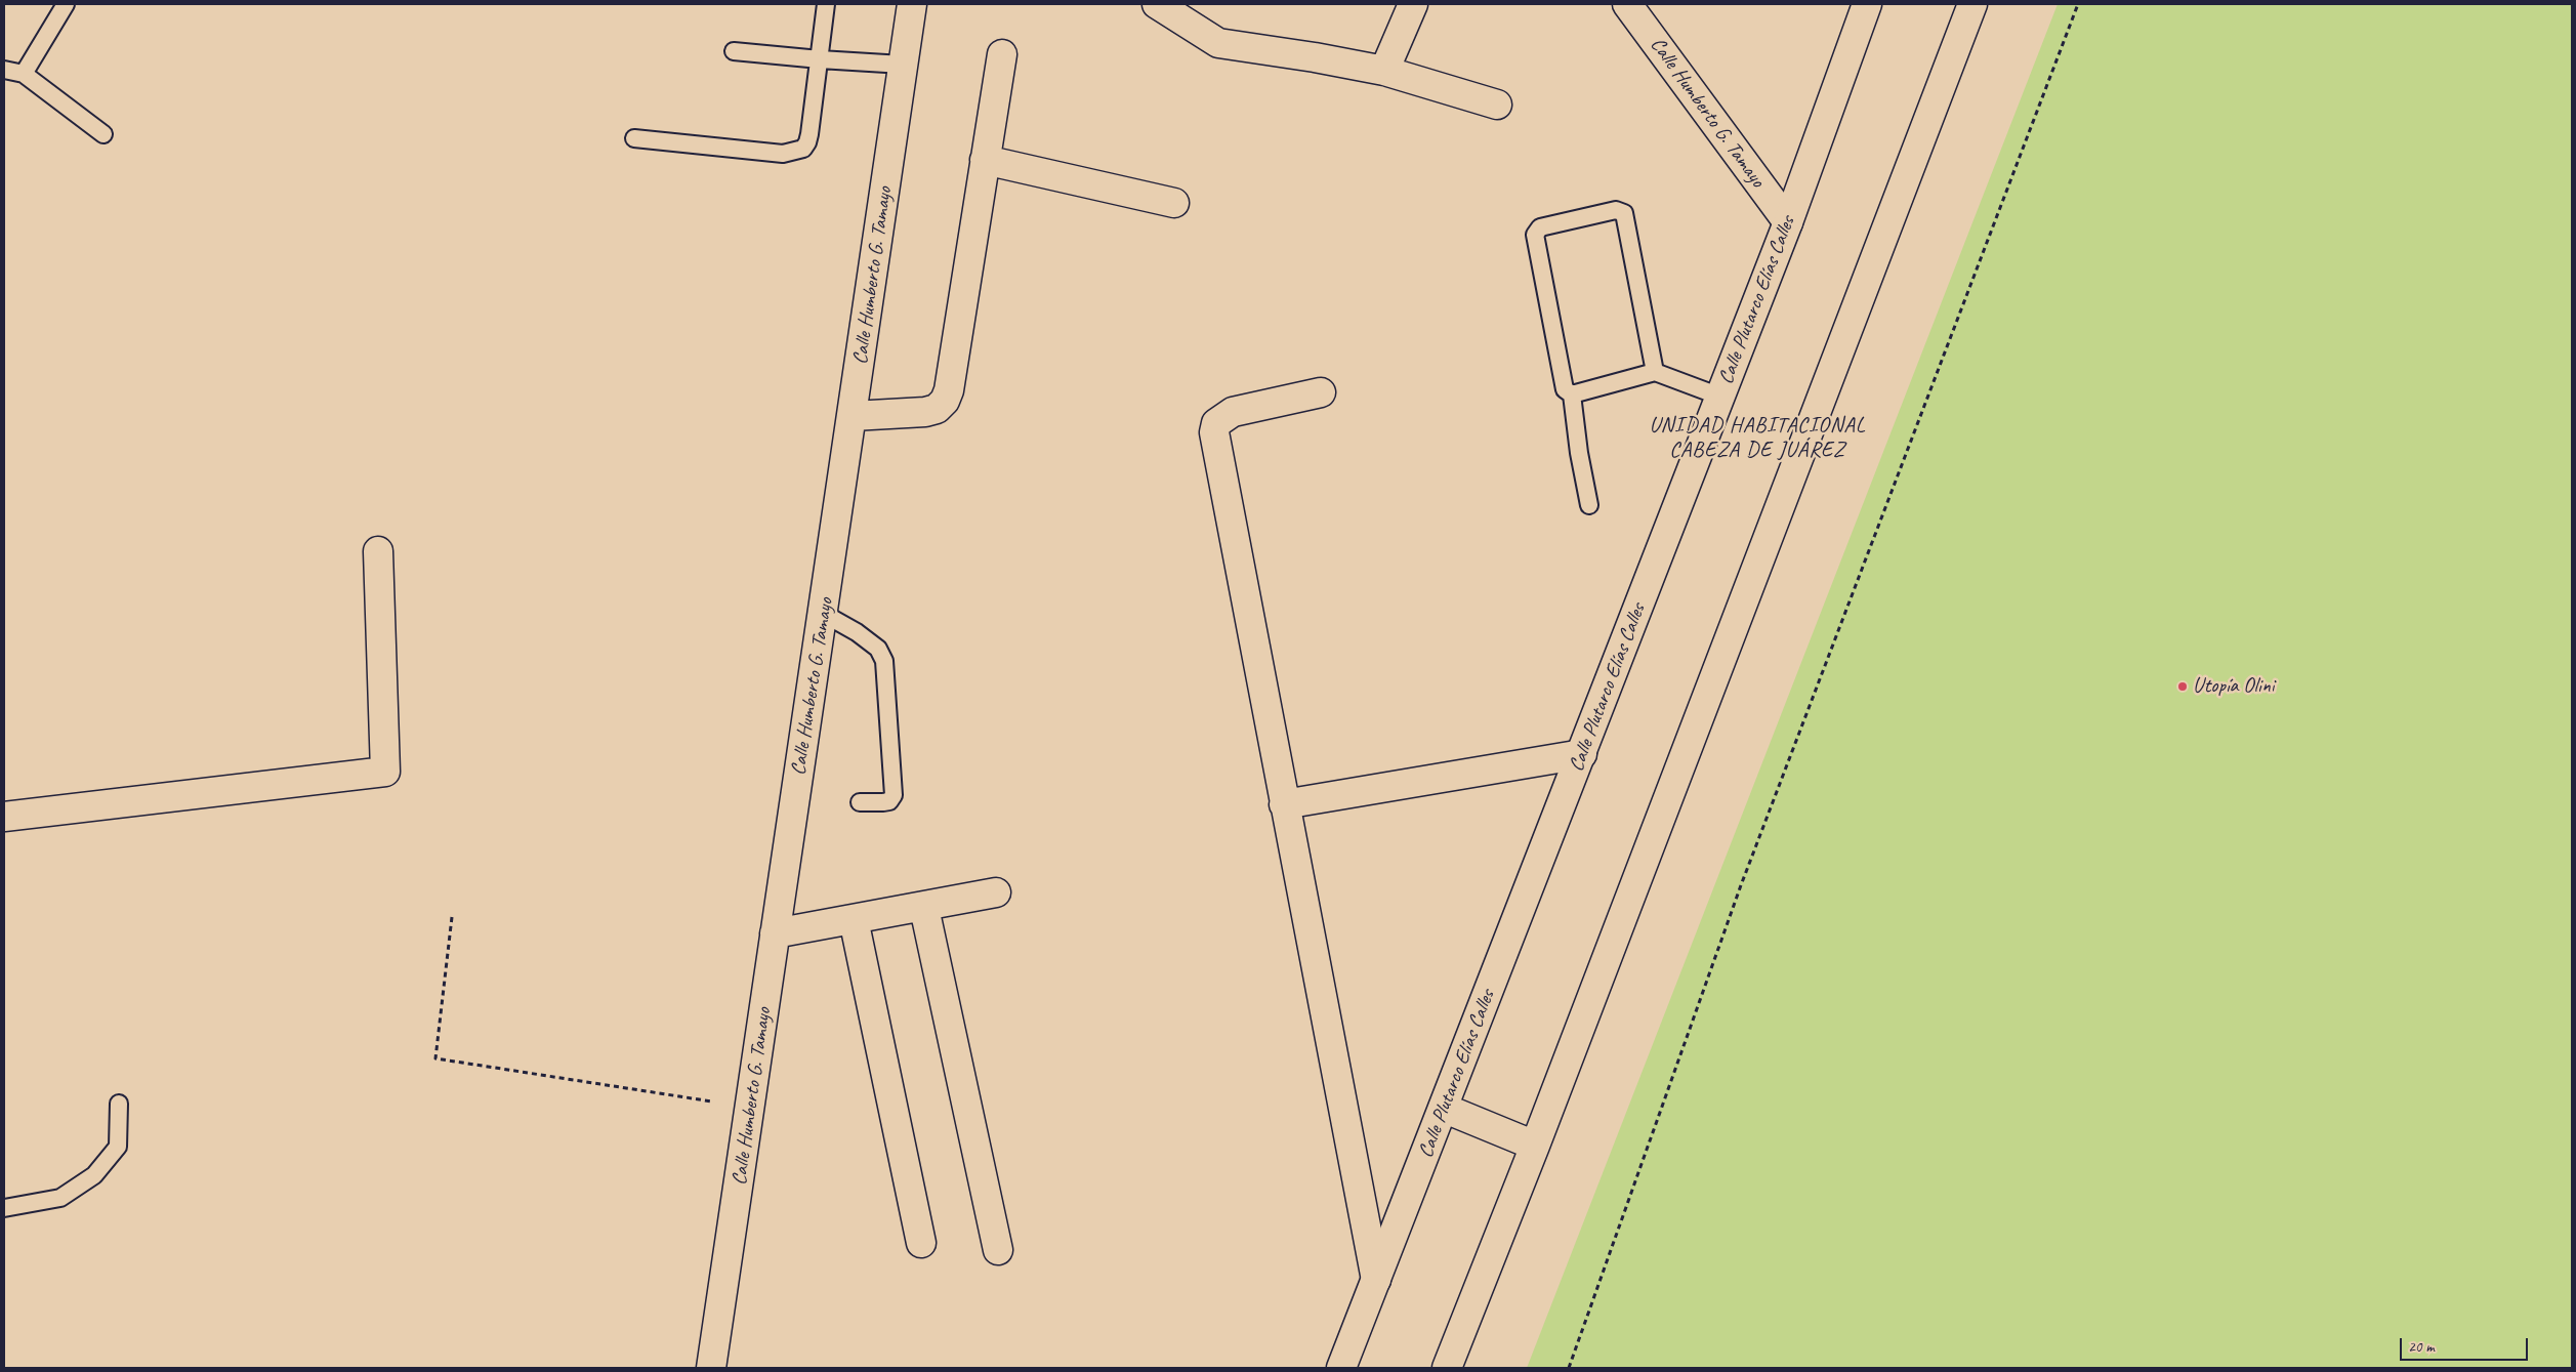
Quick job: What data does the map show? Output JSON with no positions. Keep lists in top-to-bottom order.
{
  "streets": {
    "street": ["Calle Humberto G. Tamayo", "Calle Plutarco Elías Calles"]
  },
  "crossings": [
    ["Calle Humberto G. Tamayo", "Calle Plutarco Elías Calles"]
  ],
  "districts": ["UNIDAD HABITACIONAL CABEZA DE JUÁREZ"],
  "places": ["Utopía Olini"],
  "scale_bar": "20 m"
}
